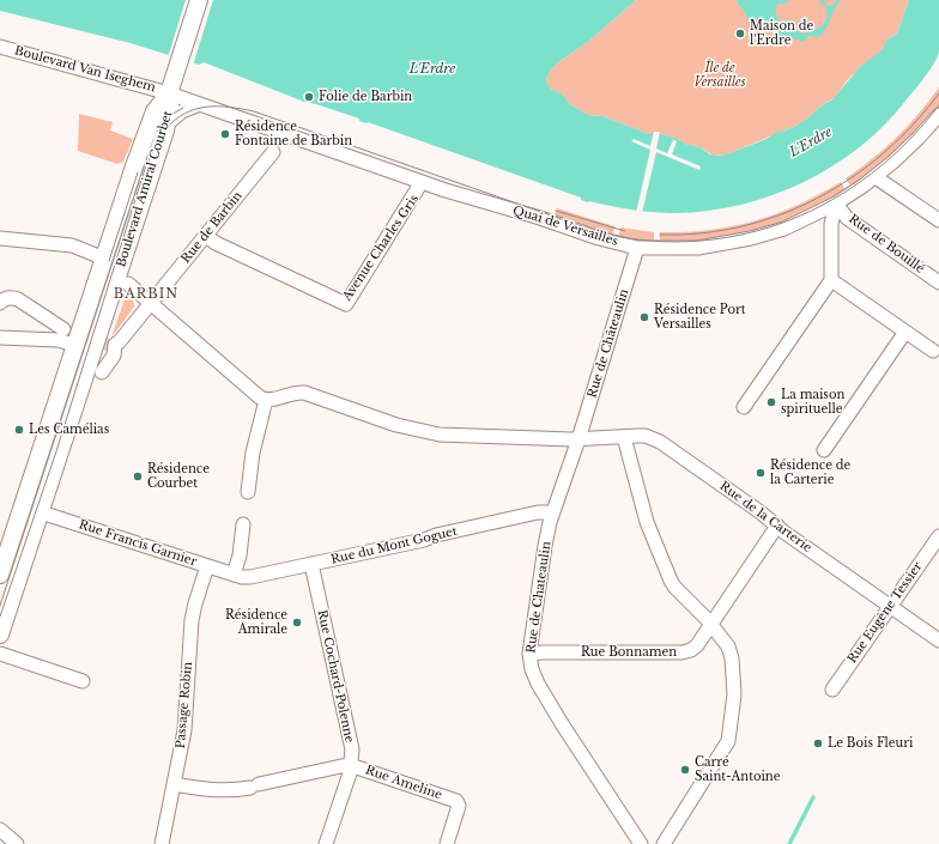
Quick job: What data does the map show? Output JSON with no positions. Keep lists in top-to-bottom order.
{
  "streets": {
    "street": [
      "Boulevard Van Iseghem",
      "Boulevard Amiral Courbet",
      "Quai de Versailles",
      "Rue de Barbin",
      "Rue de Bouillé",
      "Avenue Charles Gris",
      "Rue de Châteaulin",
      "Rue de la Carterie",
      "Rue Francis Garnier",
      "Rue du Mont Goguet",
      "Rue de Chateaulin",
      "Rue Eugène Tessier",
      "Rue Bonnamen",
      "Rue Cochard-Polenne",
      "Passage Robin",
      "Rue Ameline"
    ]
  },
  "crossings": [
    ["Boulevard Van Iseghem", "Boulevard Amiral Courbet"],
    ["Boulevard Van Iseghem", "Quai de Versailles"],
    ["Boulevard Amiral Courbet", "Quai de Versailles"],
    ["Boulevard Amiral Courbet", "Rue Francis Garnier"],
    ["Quai de Versailles", "Rue de Bouillé"],
    ["Quai de Versailles", "Avenue Charles Gris"],
    ["Quai de Versailles", "Rue de Châteaulin"],
    ["Rue de Barbin", "Avenue Charles Gris"],
    ["Rue de Châteaulin", "Rue de la Carterie"],
    ["Rue de Châteaulin", "Rue de Chateaulin"],
    ["Rue de la Carterie", "Rue de Chateaulin"],
    ["Rue de la Carterie", "Rue Eugène Tessier"],
    ["Rue de la Carterie", "Rue Bonnamen"],
    ["Rue Francis Garnier", "Rue du Mont Goguet"],
    ["Rue Francis Garnier", "Passage Robin"],
    ["Rue du Mont Goguet", "Rue de Chateaulin"],
    ["Rue du Mont Goguet", "Rue Cochard-Polenne"],
    ["Rue de Chateaulin", "Rue Bonnamen"],
    ["Rue Cochard-Polenne", "Rue Ameline"]
  ],
  "districts": ["BARBIN"],
  "water": ["L'Erdre"],
  "parks": ["Île de Versailles"],
  "places": [
    "Maison de l'Erdre",
    "Folie de Barbin",
    "Résidence Fontaine de Barbin",
    "Résidence Port Versailles",
    "La maison spirituelle",
    "Les Camélias",
    "Résidence de la Carterie",
    "Résidence Courbet",
    "Résidence Amirale",
    "Le Bois Fleuri",
    "Carré Saint-Antoine"
  ]
}
